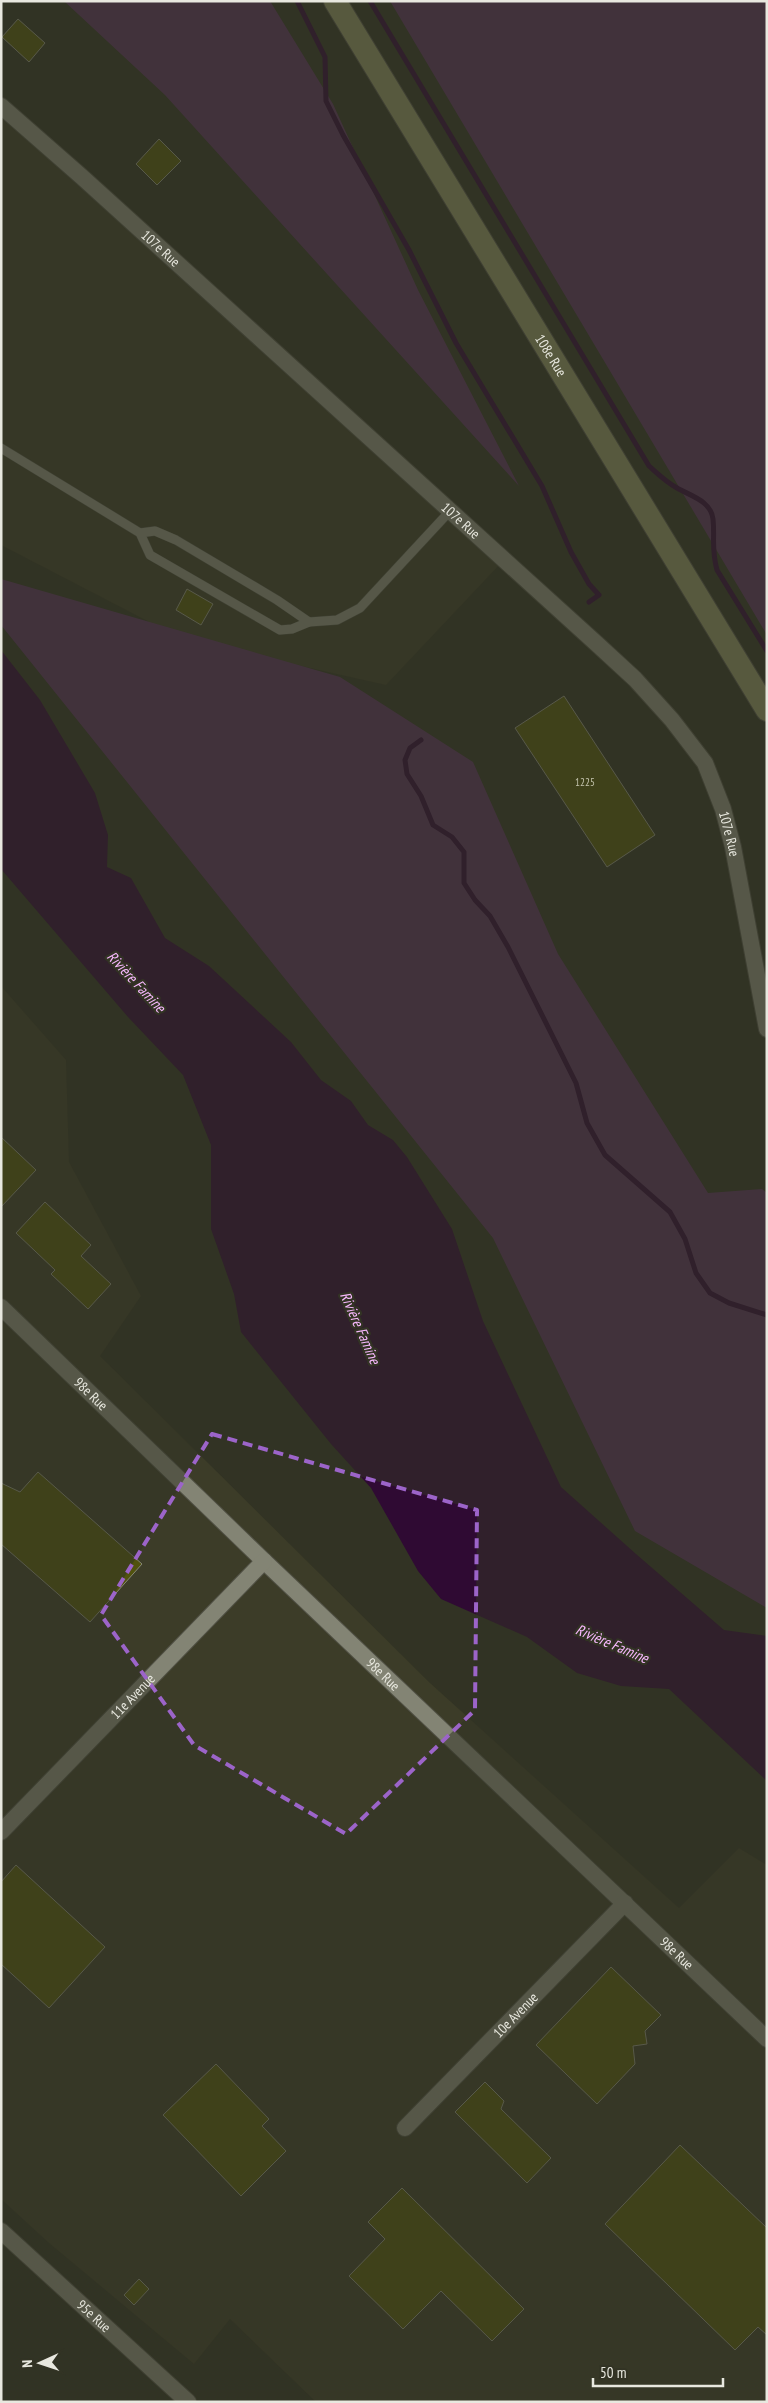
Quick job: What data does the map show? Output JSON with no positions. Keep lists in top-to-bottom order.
{
  "streets": {
    "main road": ["108e Rue"],
    "street": [
      "107e Rue",
      "98e Rue",
      "11e Avenue",
      "10e Avenue",
      "95e Rue"
    ]
  },
  "crossings": [
    ["98e Rue", "11e Avenue"],
    ["98e Rue", "10e Avenue"]
  ],
  "water": ["Rivière Famine"],
  "house_numbers": ["1225"],
  "scale_bar": "50 m",
  "north": "left"
}
